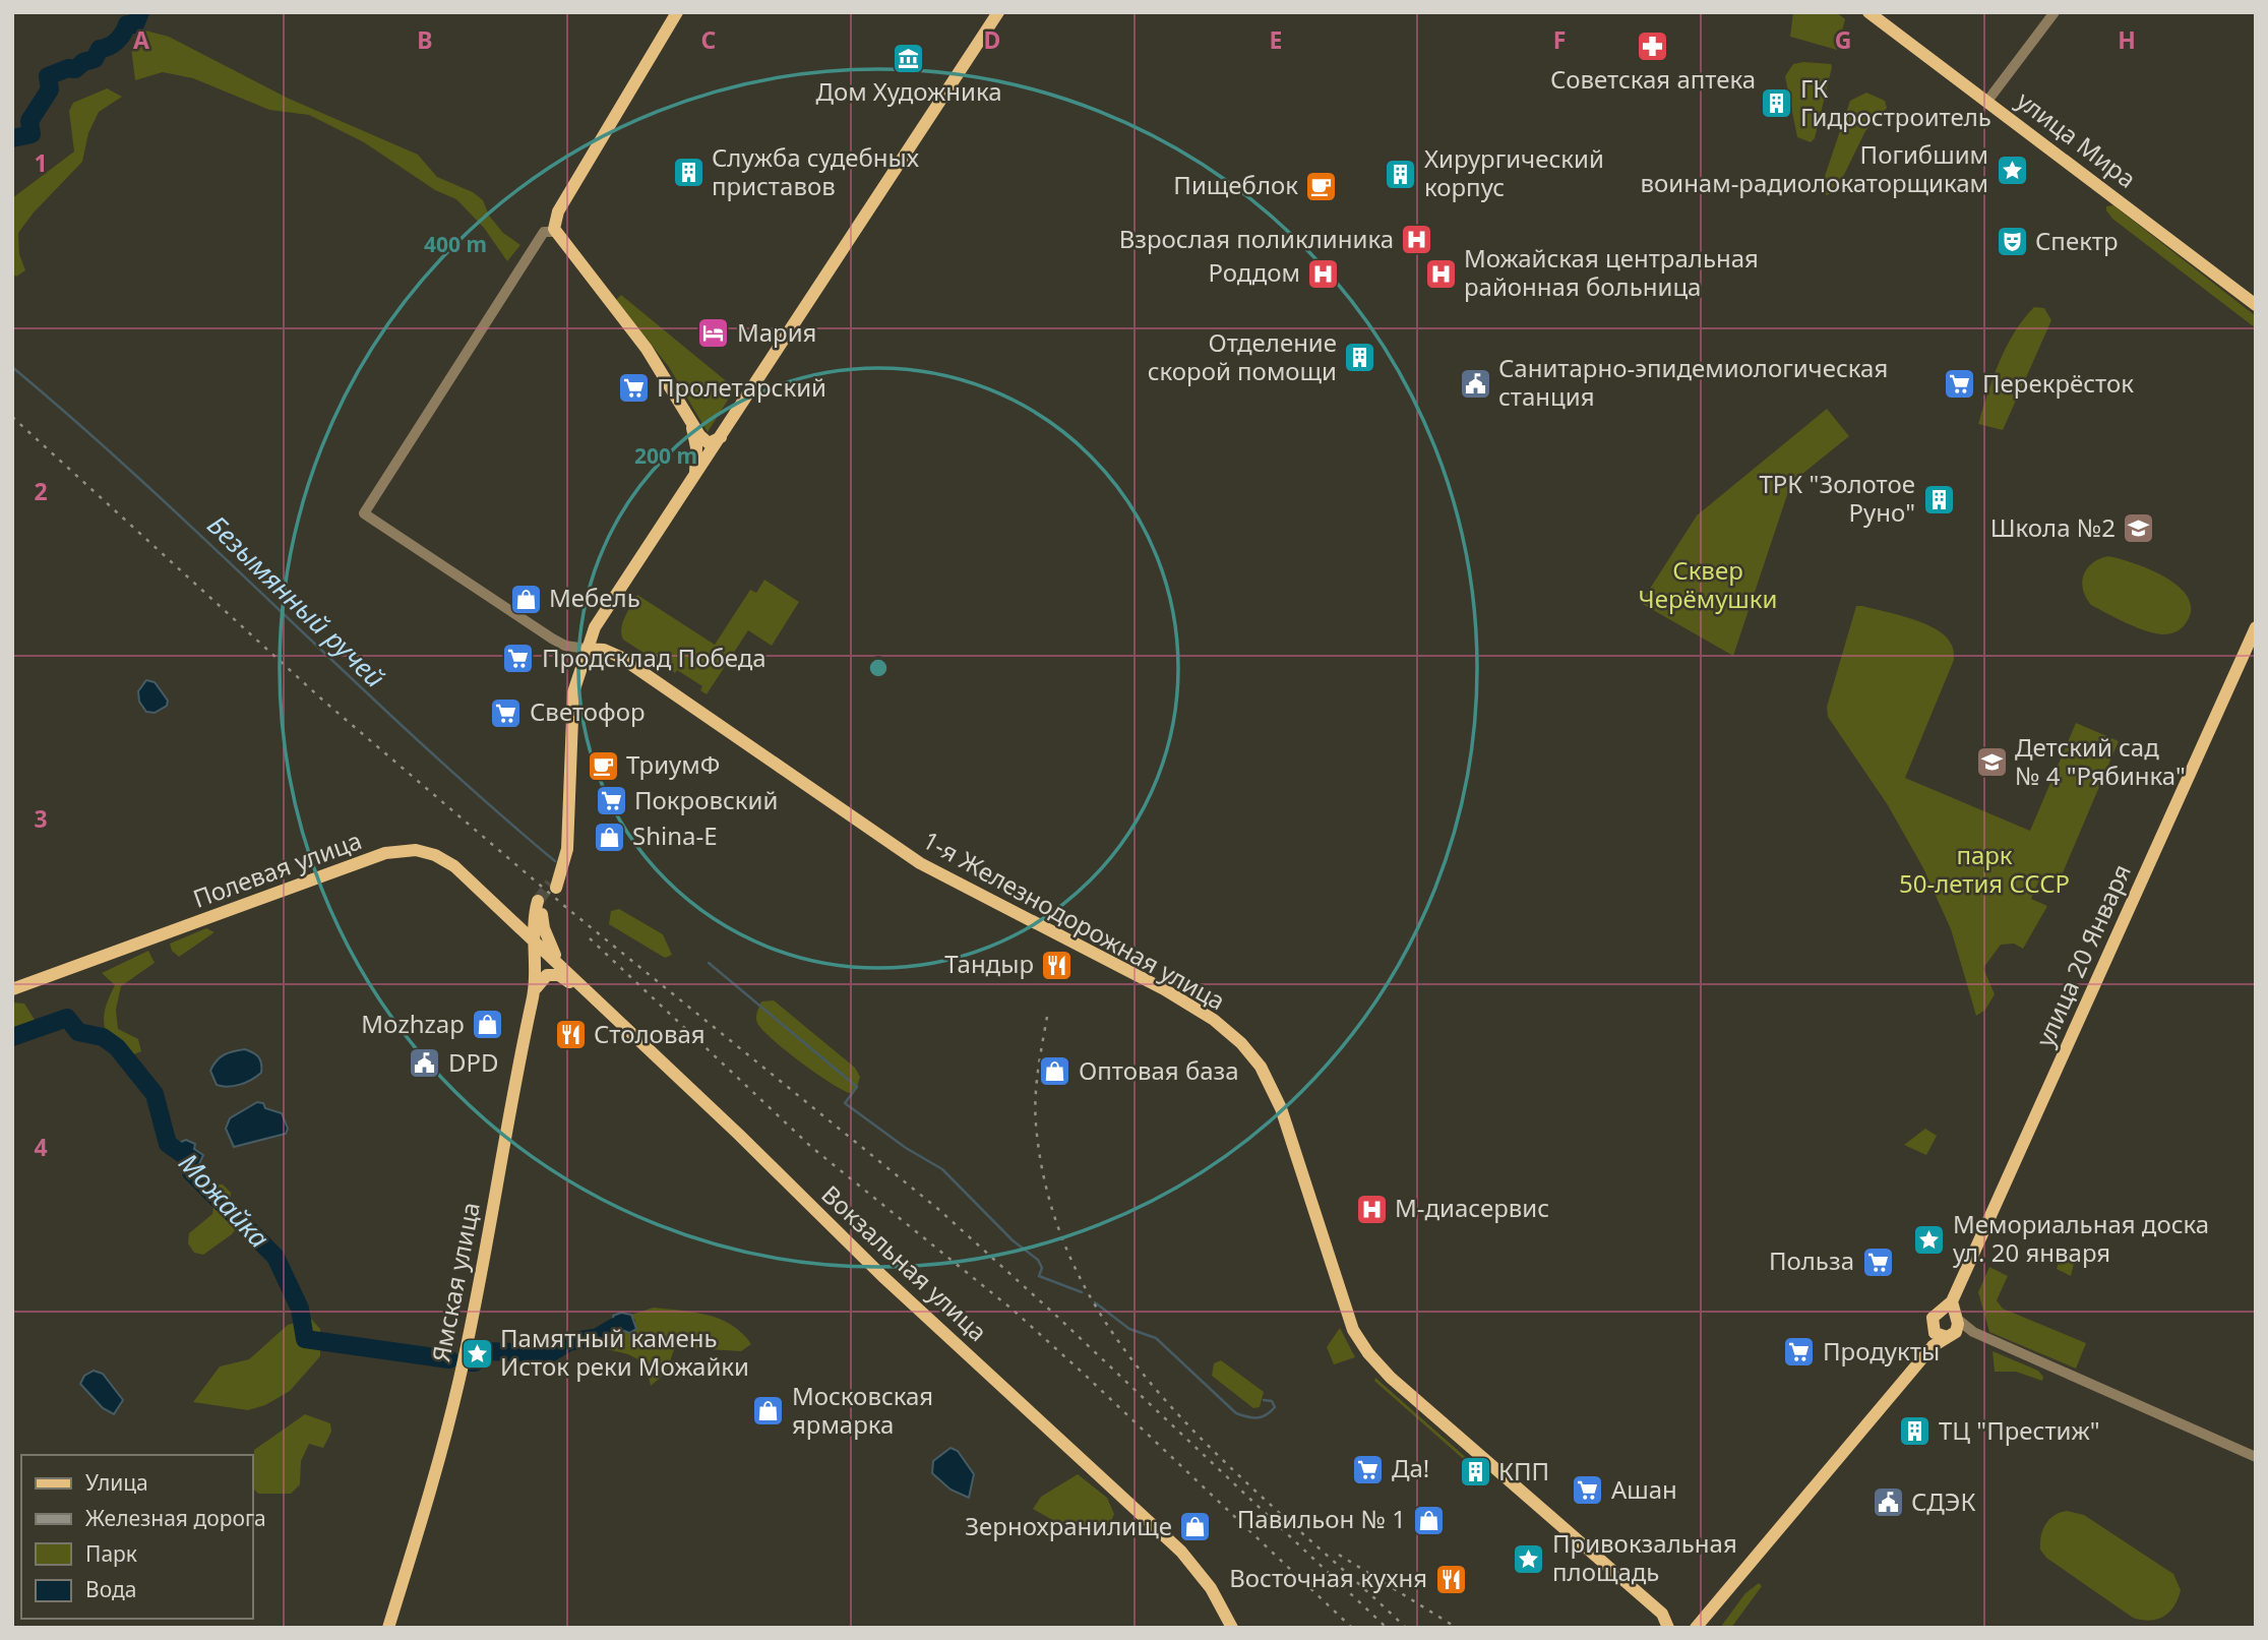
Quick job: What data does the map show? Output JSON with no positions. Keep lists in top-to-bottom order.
{
  "streets": {
    "main road": [
      "улица Мира",
      "Полевая улица",
      "1-я Железнодорожная улица",
      "улица 20 Января",
      "Вокзальная улица",
      "Ямская улица"
    ]
  },
  "crossings": [
    ["Полевая улица", "Вокзальная улица"],
    ["Полевая улица", "Ямская улица"],
    ["Вокзальная улица", "Ямская улица"]
  ],
  "water": ["Безымянный ручей", "Можайка"],
  "parks": ["Сквер Черёмушки", "парк 50-летия СССР"],
  "places": {
    "pharmacy": ["Советская аптека"],
    "museum": ["Дом Художника"],
    "building": [
      "ГК Гидростроитель",
      "Служба судебных приставов",
      "Хирургический корпус",
      "Отделение скорой помощи",
      "ТРК \"Золотое Руно\"",
      "ТЦ \"Престиж\"",
      "КПП"
    ],
    "place": [
      "Погибшим воинам-радиолокаторщикам",
      "Мемориальная доска ул. 20 января",
      "Памятный камень Исток реки Можайки",
      "Привокзальная площадь"
    ],
    "cafe": ["Пищеблок", "ТриумФ"],
    "hospital": [
      "Взрослая поликлиника",
      "Роддом",
      "Можайская центральная районная больница",
      "М-диасервис"
    ],
    "theatre": ["Спектр"],
    "hotel": ["Мария"],
    "public building": ["Санитарно-эпидемиологическая станция", "DPD", "СДЭК"],
    "supermarket": [
      "Перекрёсток",
      "Пролетарский",
      "Продсклад Победа",
      "Светофор",
      "Покровский",
      "Польза",
      "Продукты",
      "Да!",
      "Ашан"
    ],
    "school or university": ["Школа №2", "Детский сад № 4 \"Рябинка\""],
    "shop": [
      "Мебель",
      "Shina-E",
      "Mozhzap",
      "Оптовая база",
      "Московская ярмарка",
      "Павильон № 1",
      "Зернохранилище"
    ],
    "restaurant": ["Тандыр", "Столовая", "Восточная кухня"]
  },
  "legend": [
    "Улица",
    "Железная дорога",
    "Парк",
    "Вода"
  ],
  "grid": {
    "columns": [
      "A",
      "B",
      "C",
      "D",
      "E",
      "F",
      "G",
      "H"
    ],
    "rows": [
      "1",
      "2",
      "3",
      "4"
    ]
  },
  "rings": ["400 m", "200 m"]
}
